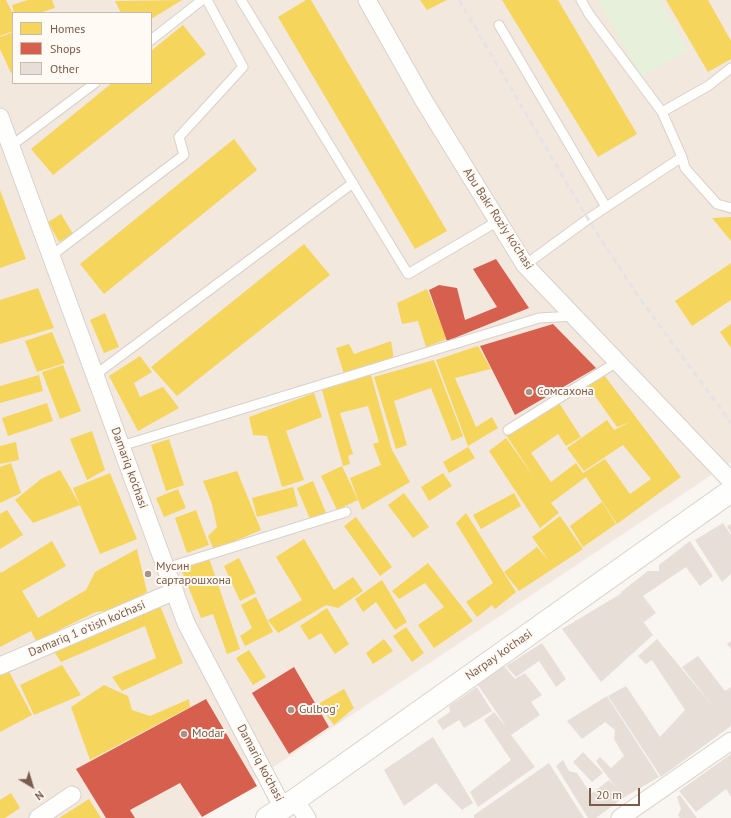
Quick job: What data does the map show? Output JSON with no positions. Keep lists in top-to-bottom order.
{
  "streets": {
    "main road": ["Narpay ko'chasi"],
    "street": ["Abu Bakr Roziy ko'chasi", "Damariq ko'chasi", "Damariq 1 o'tish ko'chasi"]
  },
  "crossings": [
    ["Damariq ko'chasi", "Damariq 1 o'tish ko'chasi"],
    ["Damariq ko'chasi", "Narpay ko'chasi"]
  ],
  "places": [
    "Сомсахона",
    "Мусин сартарошхона",
    "Gulbog'",
    "Modar"
  ],
  "legend": ["Homes", "Shops", "Other"],
  "scale_bar": "20 m",
  "north": "bottom right"
}
